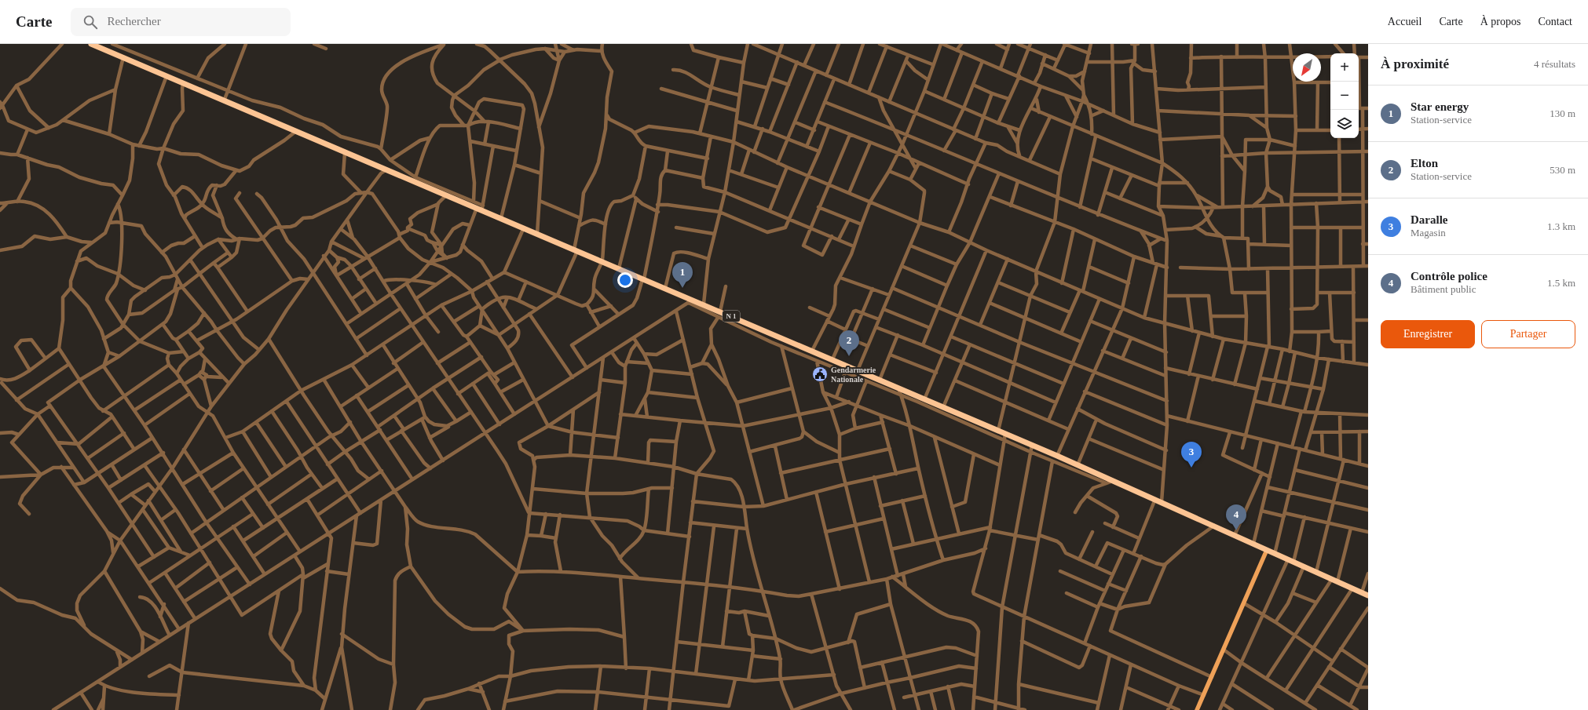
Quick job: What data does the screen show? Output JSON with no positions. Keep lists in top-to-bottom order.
{
  "streets": {
    "highway": ["N 1"]
  },
  "places": {
    "public building": ["Gendarmerie Nationale"]
  },
  "north": "bottom left",
  "page": {
    "header": "Carte",
    "search": "Rechercher",
    "nav": [
      "Accueil",
      "Carte",
      "À propos",
      "Contact"
    ],
    "heading": ["À proximité", "4 résultats"],
    "map_buttons": ["+", "−"],
    "list": [
      {
        "mark": "1",
        "name": "Star energy",
        "note": "Station-service",
        "value": "130 m"
      },
      {
        "mark": "2",
        "name": "Elton",
        "note": "Station-service",
        "value": "530 m"
      },
      {
        "mark": "3",
        "name": "Daralle",
        "note": "Magasin",
        "value": "1.3 km"
      },
      {
        "mark": "4",
        "name": "Contrôle police",
        "note": "Bâtiment public",
        "value": "1.5 km"
      }
    ],
    "pins": [
      "1",
      "2",
      "3",
      "4"
    ],
    "buttons": ["Enregistrer", "Partager"]
  }
}
